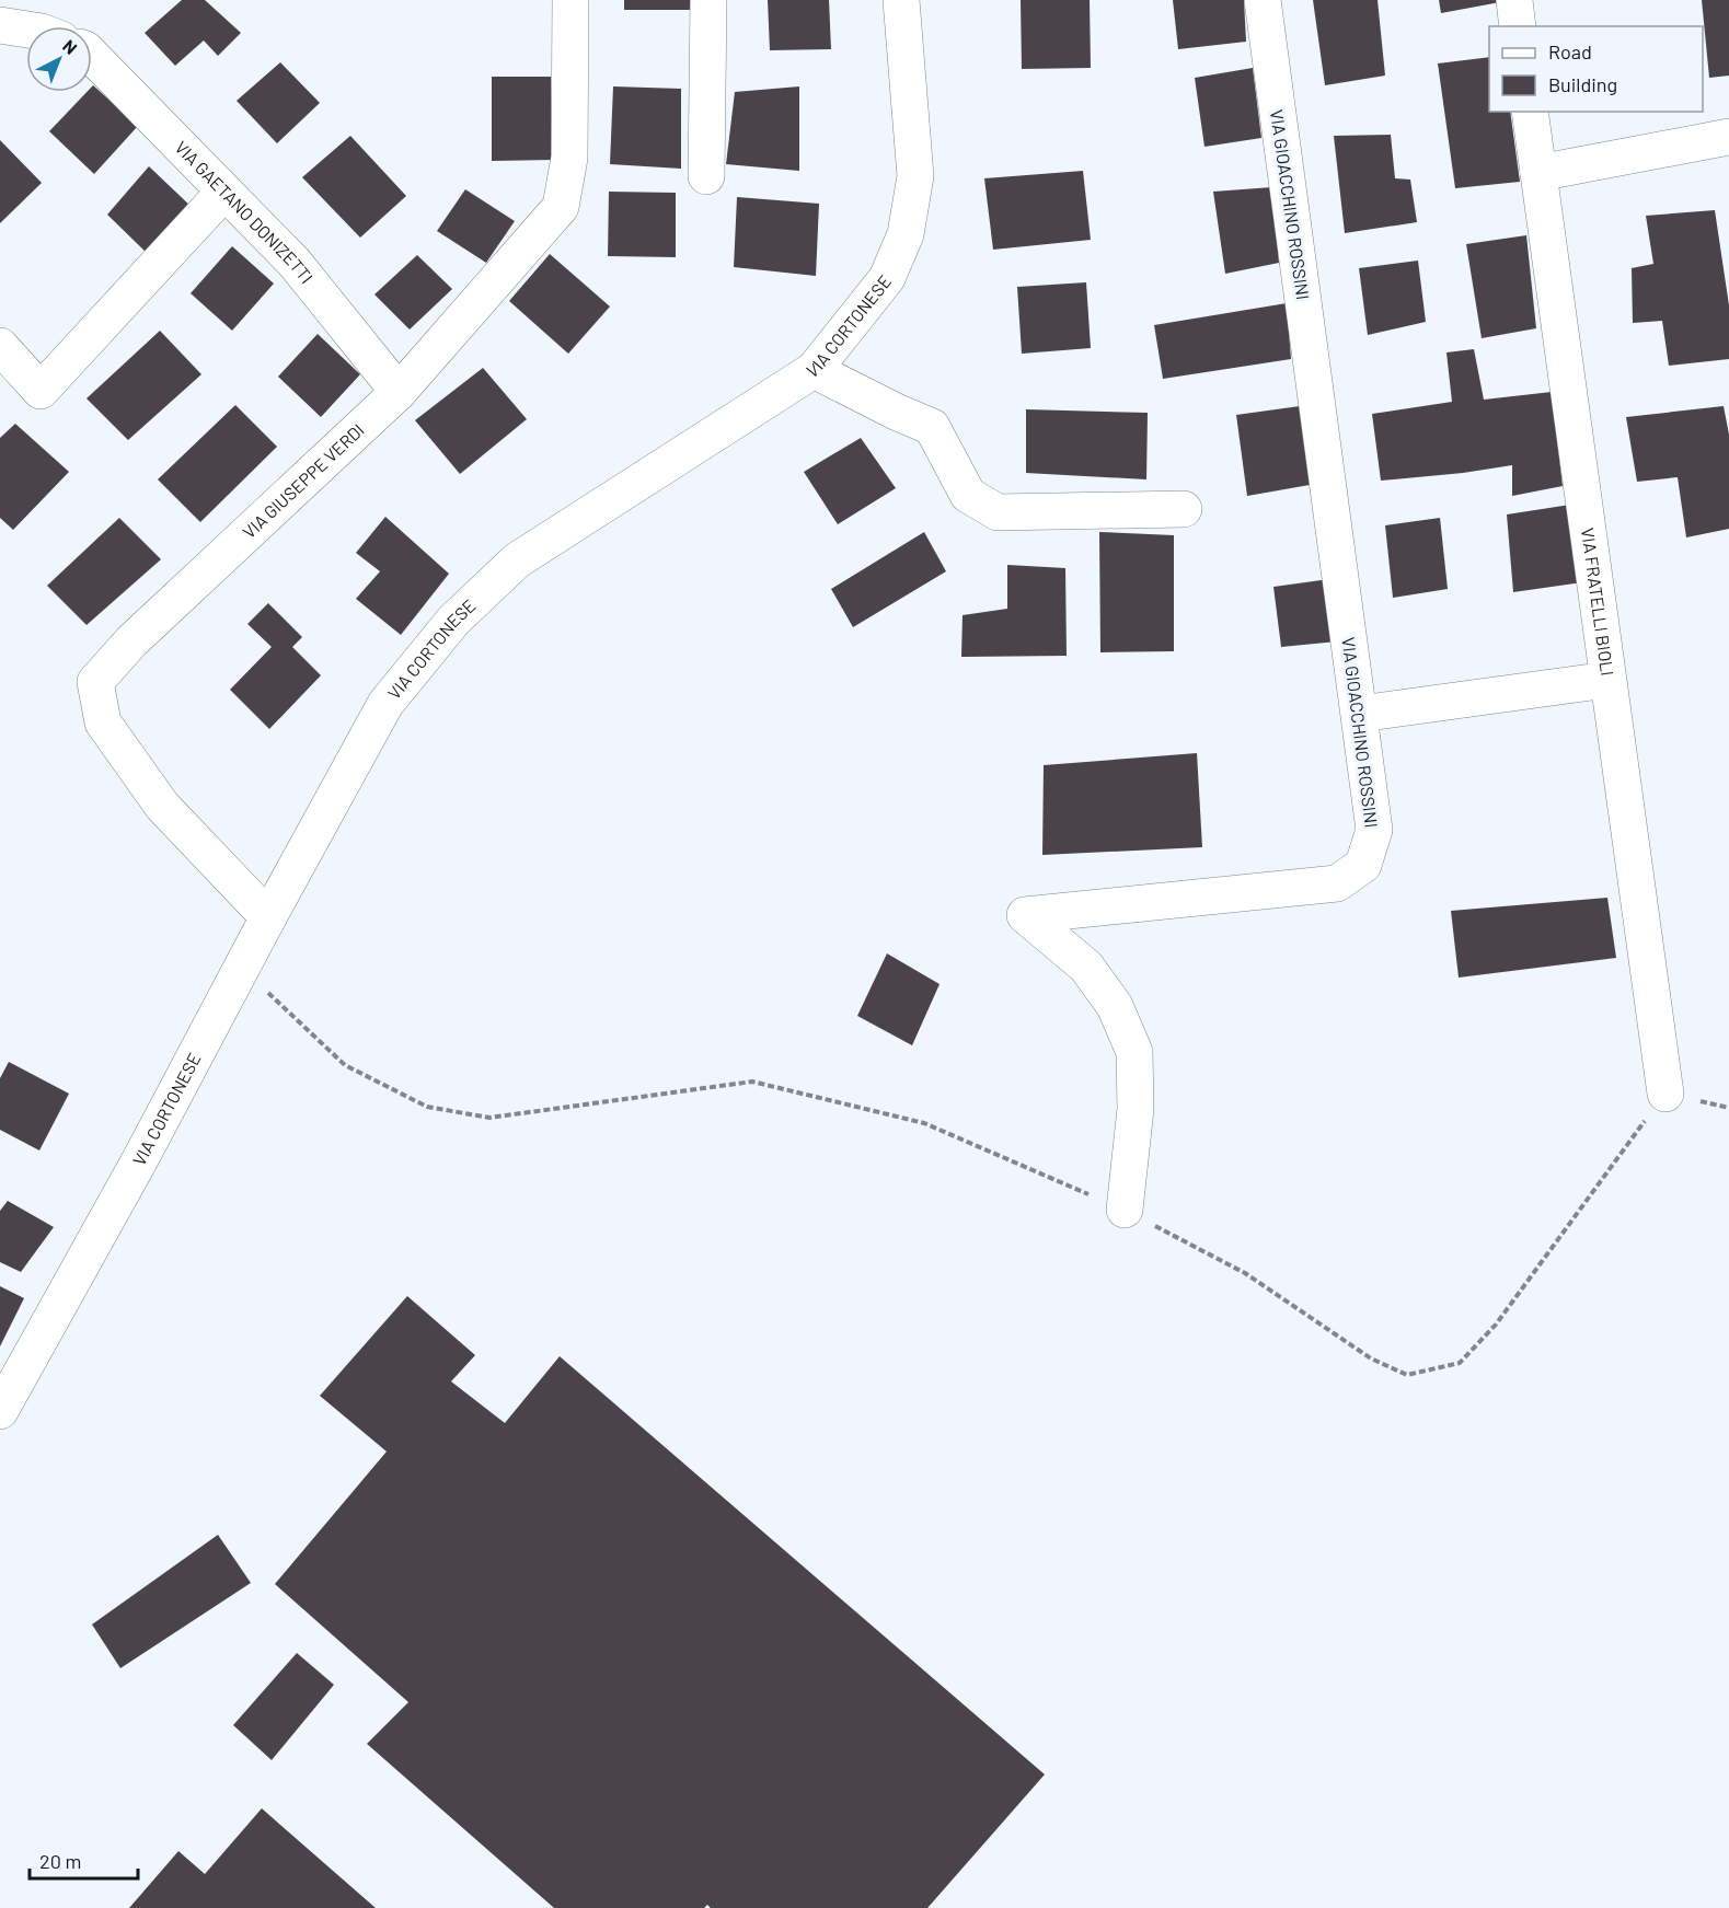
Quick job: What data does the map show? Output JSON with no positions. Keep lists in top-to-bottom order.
{
  "streets": {
    "street": [
      "VIA GIOACCHINO ROSSINI",
      "VIA GAETANO DONIZETTI",
      "VIA CORTONESE",
      "VIA GIUSEPPE VERDI",
      "VIA FRATELLI BIOLI"
    ]
  },
  "crossings": [
    ["VIA GAETANO DONIZETTI", "VIA GIUSEPPE VERDI"],
    ["VIA CORTONESE", "VIA GIUSEPPE VERDI"]
  ],
  "legend": ["Road", "Building"],
  "scale_bar": "20 m",
  "north": "top right"
}
